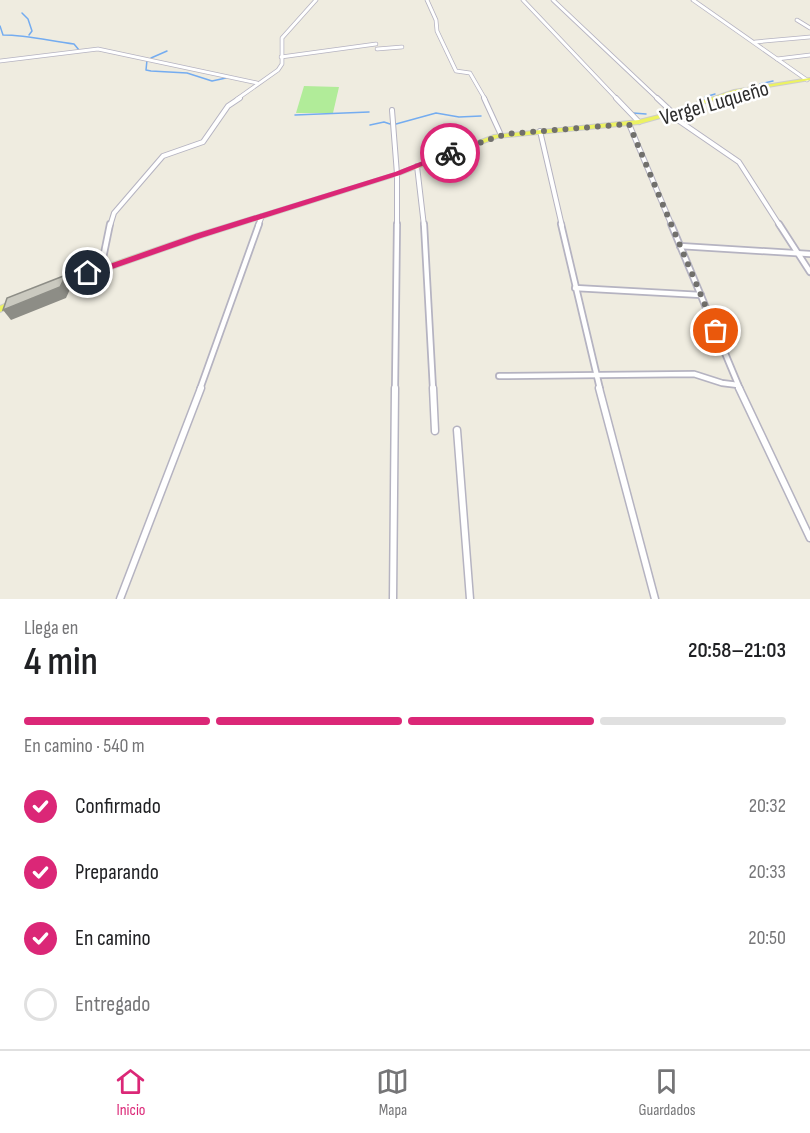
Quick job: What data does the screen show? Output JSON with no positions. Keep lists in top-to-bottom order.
{
  "streets": {
    "main road": ["Vergel Luqueño"]
  },
  "page": {
    "heading": ["4 min", "Llega en", "20:58–21:03"],
    "bar": "En camino · 540 m",
    "list": [
      ["Confirmado", "20:32"],
      ["Preparando", "20:33"],
      ["En camino", "20:50"],
      "Entregado"
    ],
    "tabs": ["Inicio", "Mapa", "Guardados"]
  }
}
